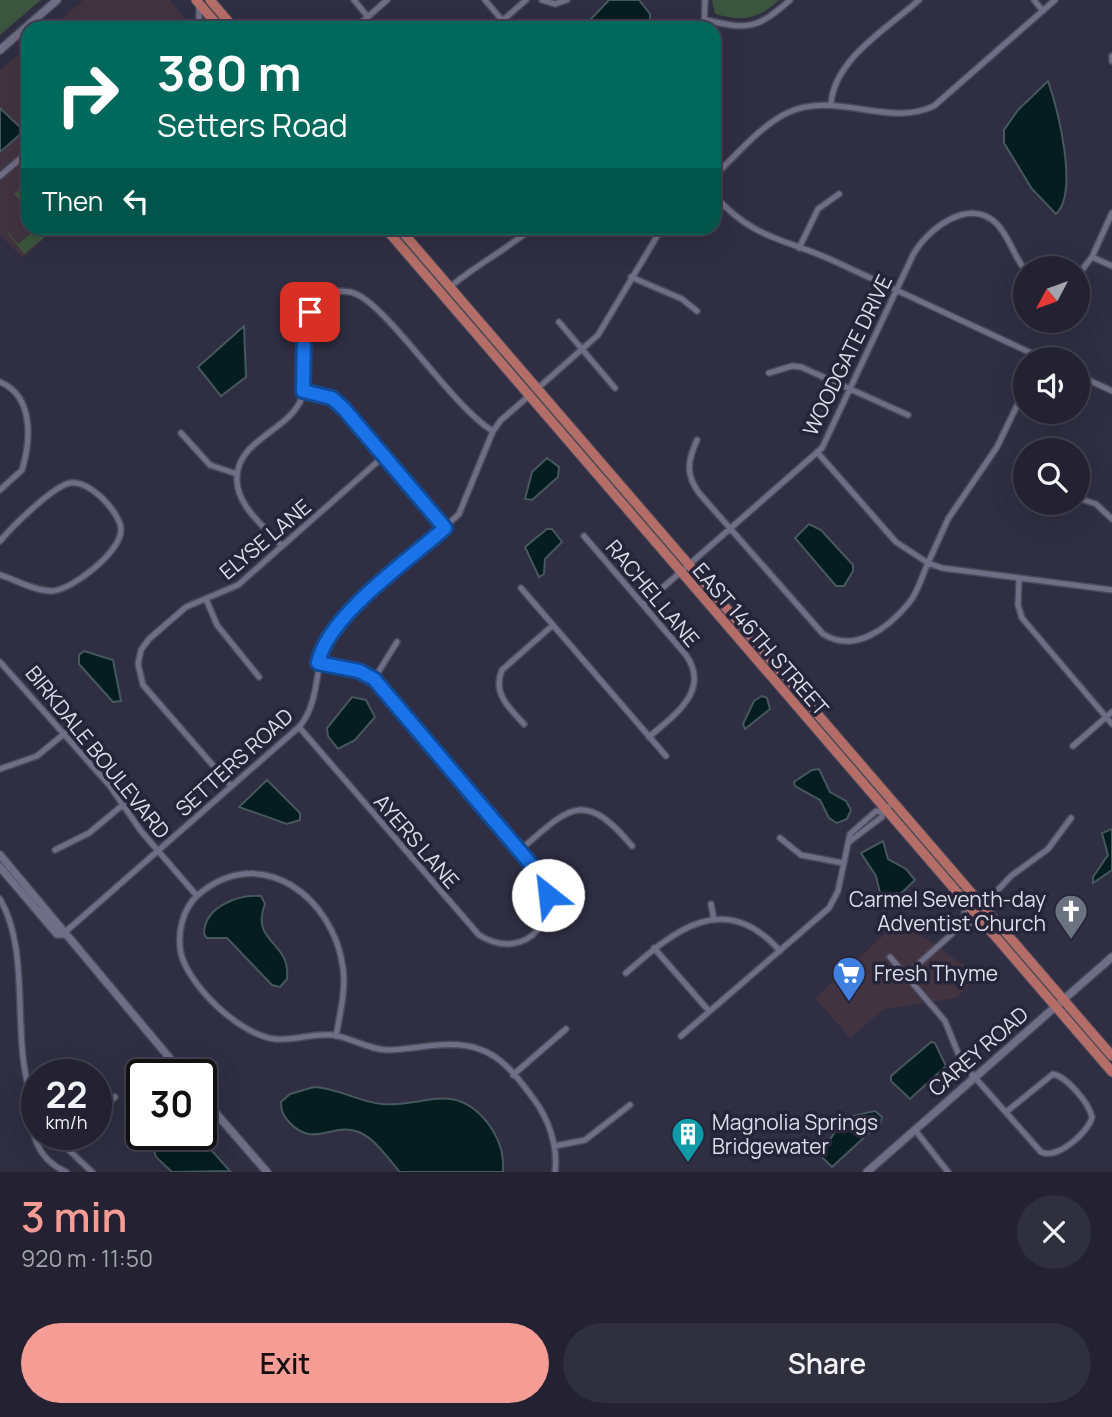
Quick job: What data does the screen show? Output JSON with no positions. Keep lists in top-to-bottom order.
{
  "streets": {
    "main road": ["EAST 146TH STREET"],
    "street": [
      "WOODGATE DRIVE",
      "ELYSE LANE",
      "RACHEL LANE",
      "BIRKDALE BOULEVARD",
      "SETTERS ROAD",
      "AYERS LANE",
      "CAREY ROAD"
    ]
  },
  "crossings": [
    ["WOODGATE DRIVE", "RACHEL LANE"],
    ["WOODGATE DRIVE", "EAST 146TH STREET"],
    ["ELYSE LANE", "SETTERS ROAD"],
    ["EAST 146TH STREET", "SETTERS ROAD"],
    ["EAST 146TH STREET", "CAREY ROAD"],
    ["BIRKDALE BOULEVARD", "SETTERS ROAD"],
    ["SETTERS ROAD", "AYERS LANE"]
  ],
  "places": {
    "church": ["Carmel Seventh-day Adventist Church"],
    "supermarket": ["Fresh Thyme"],
    "building": ["Magnolia Springs Bridgewater"]
  },
  "north": "bottom left",
  "page": {
    "turn": ["380 m", "Setters Road"],
    "then": "Then",
    "speed": "22 km/h",
    "limit": "30",
    "heading": ["3 min", "920 m · 11:50"],
    "buttons": ["Exit", "Share"]
  }
}
